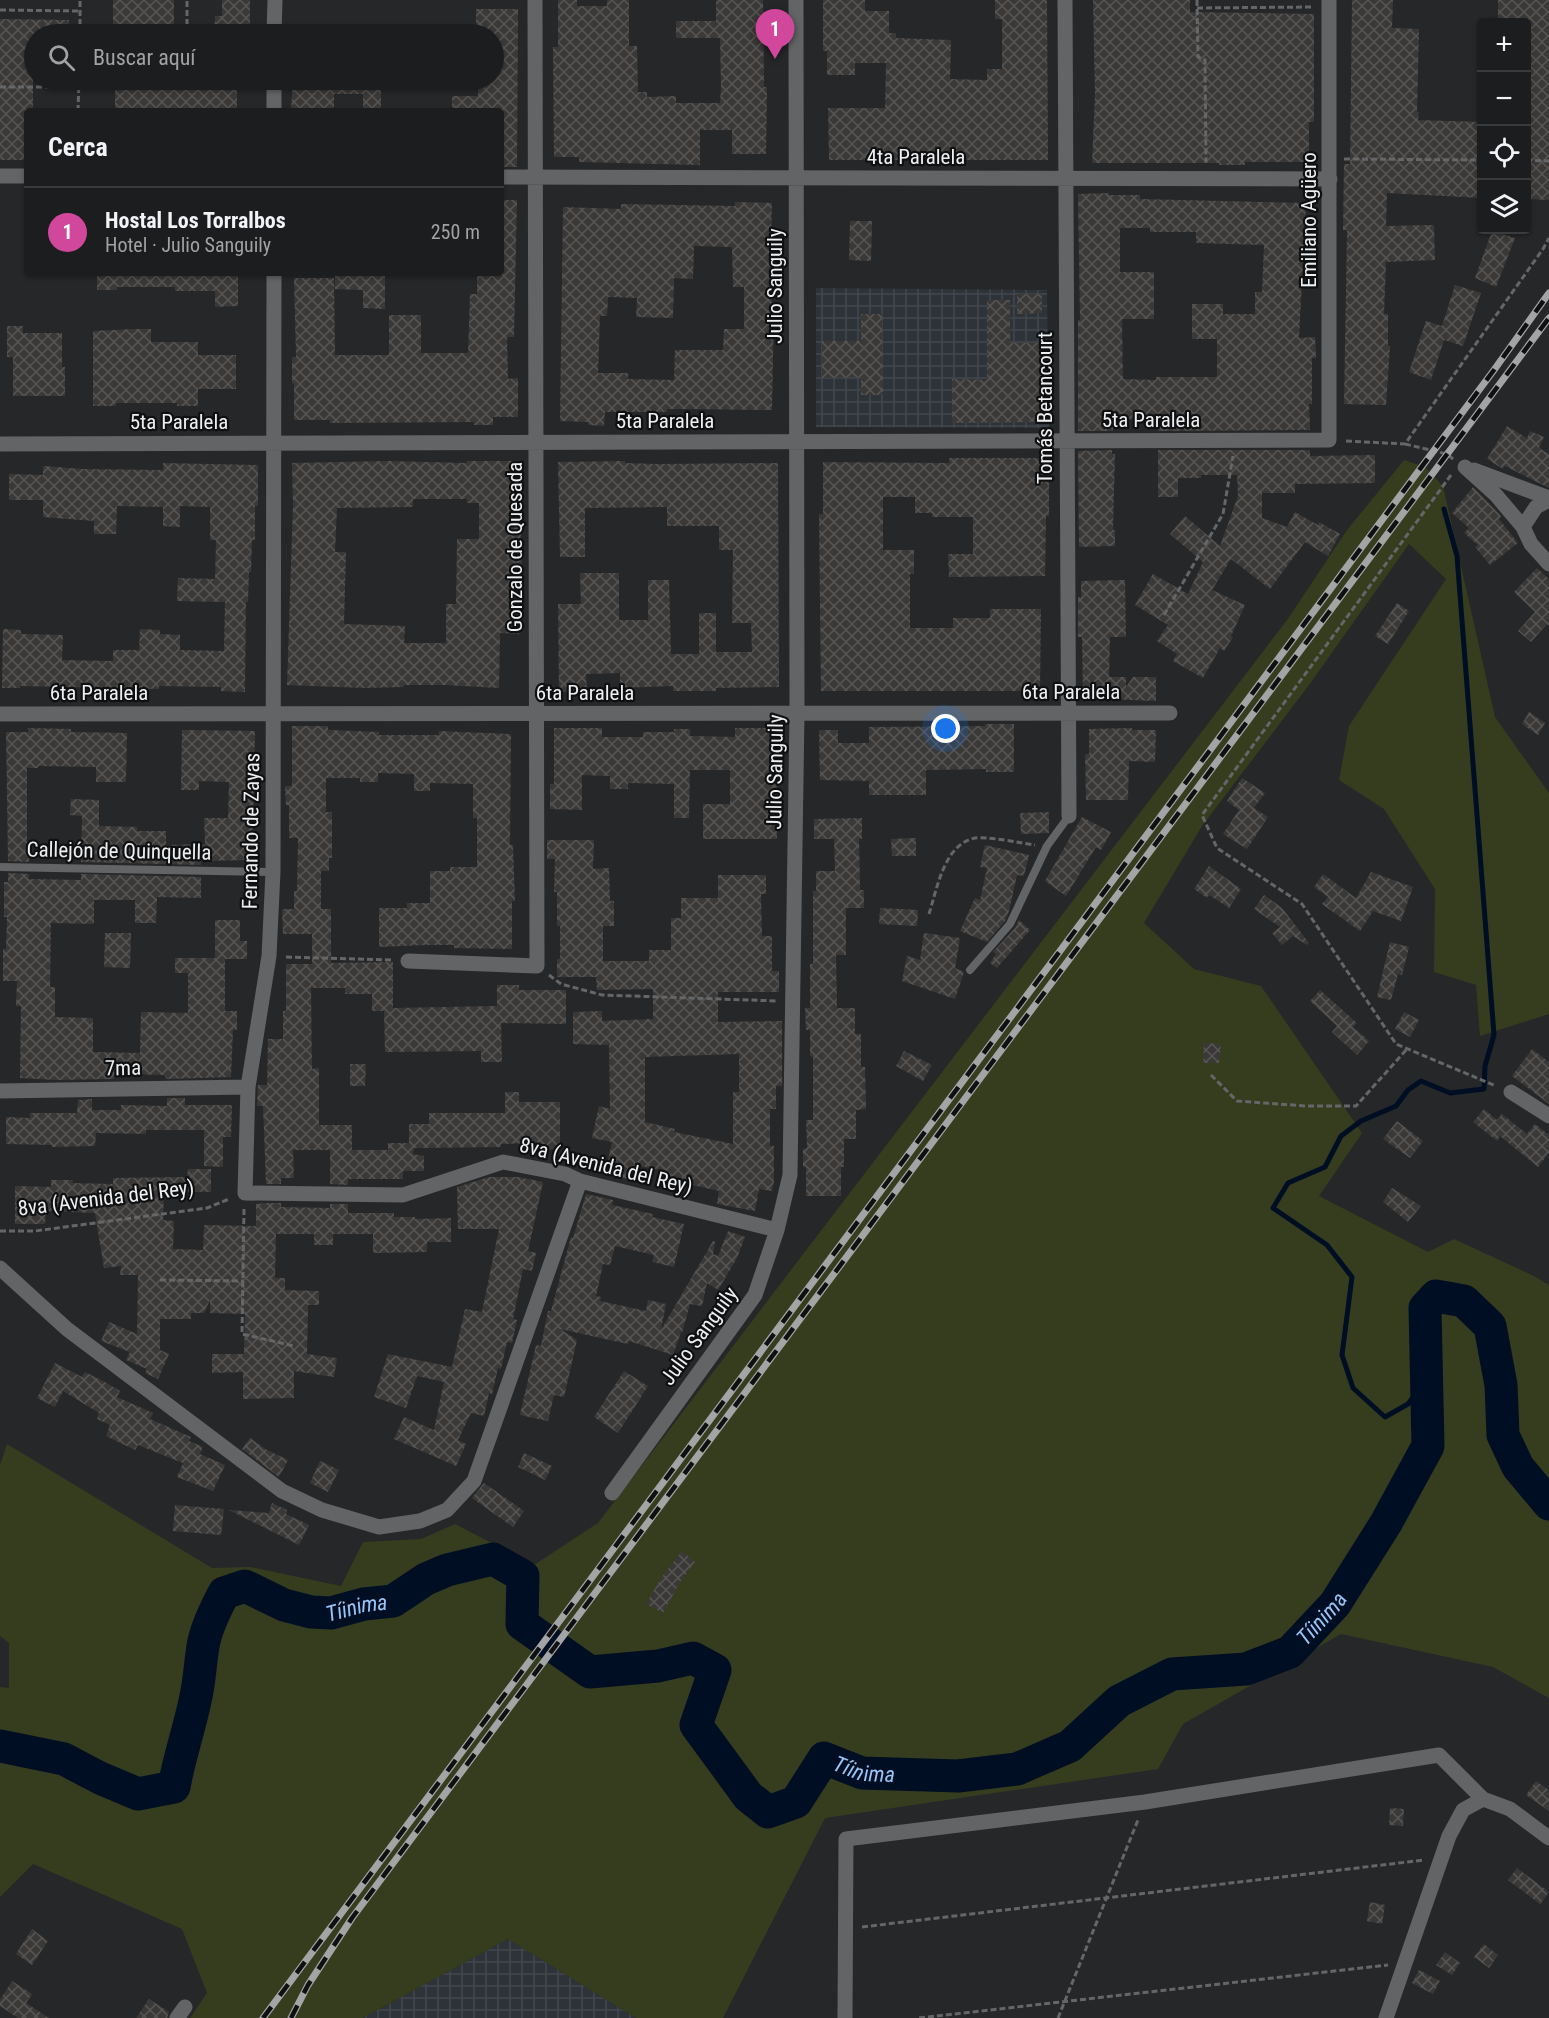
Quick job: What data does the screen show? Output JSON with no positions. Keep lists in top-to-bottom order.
{
  "streets": {
    "street": [
      "4ta Paralela",
      "Emiliano Agüero",
      "Julio Sanguily",
      "Tomás Betancourt",
      "5ta Paralela",
      "Gonzalo de Quesada",
      "6ta Paralela",
      "Fernando de Zayas",
      "7ma",
      "8va (Avenida del Rey)"
    ],
    "lane": ["Callejón de Quinquella"]
  },
  "crossings": [
    ["4ta Paralela", "Emiliano Agüero"],
    ["4ta Paralela", "Julio Sanguily"],
    ["4ta Paralela", "Tomás Betancourt"],
    ["4ta Paralela", "Gonzalo de Quesada"],
    ["Emiliano Agüero", "5ta Paralela"],
    ["Julio Sanguily", "5ta Paralela"],
    ["Julio Sanguily", "6ta Paralela"],
    ["Julio Sanguily", "8va (Avenida del Rey)"],
    ["Tomás Betancourt", "5ta Paralela"],
    ["Tomás Betancourt", "6ta Paralela"],
    ["5ta Paralela", "Gonzalo de Quesada"],
    ["5ta Paralela", "Fernando de Zayas"],
    ["Gonzalo de Quesada", "6ta Paralela"],
    ["6ta Paralela", "Fernando de Zayas"],
    ["Fernando de Zayas", "Callejón de Quinquella"],
    ["Fernando de Zayas", "7ma"],
    ["Fernando de Zayas", "8va (Avenida del Rey)"]
  ],
  "water": ["Tíinima"],
  "page": {
    "pins": "1",
    "map_buttons": ["+", "−"],
    "search": "Buscar aquí",
    "heading": "Cerca",
    "list": [
      {
        "mark": "1",
        "name": "Hostal Los Torralbos",
        "note": "Hotel · Julio Sanguily",
        "value": "250 m"
      }
    ]
  }
}
